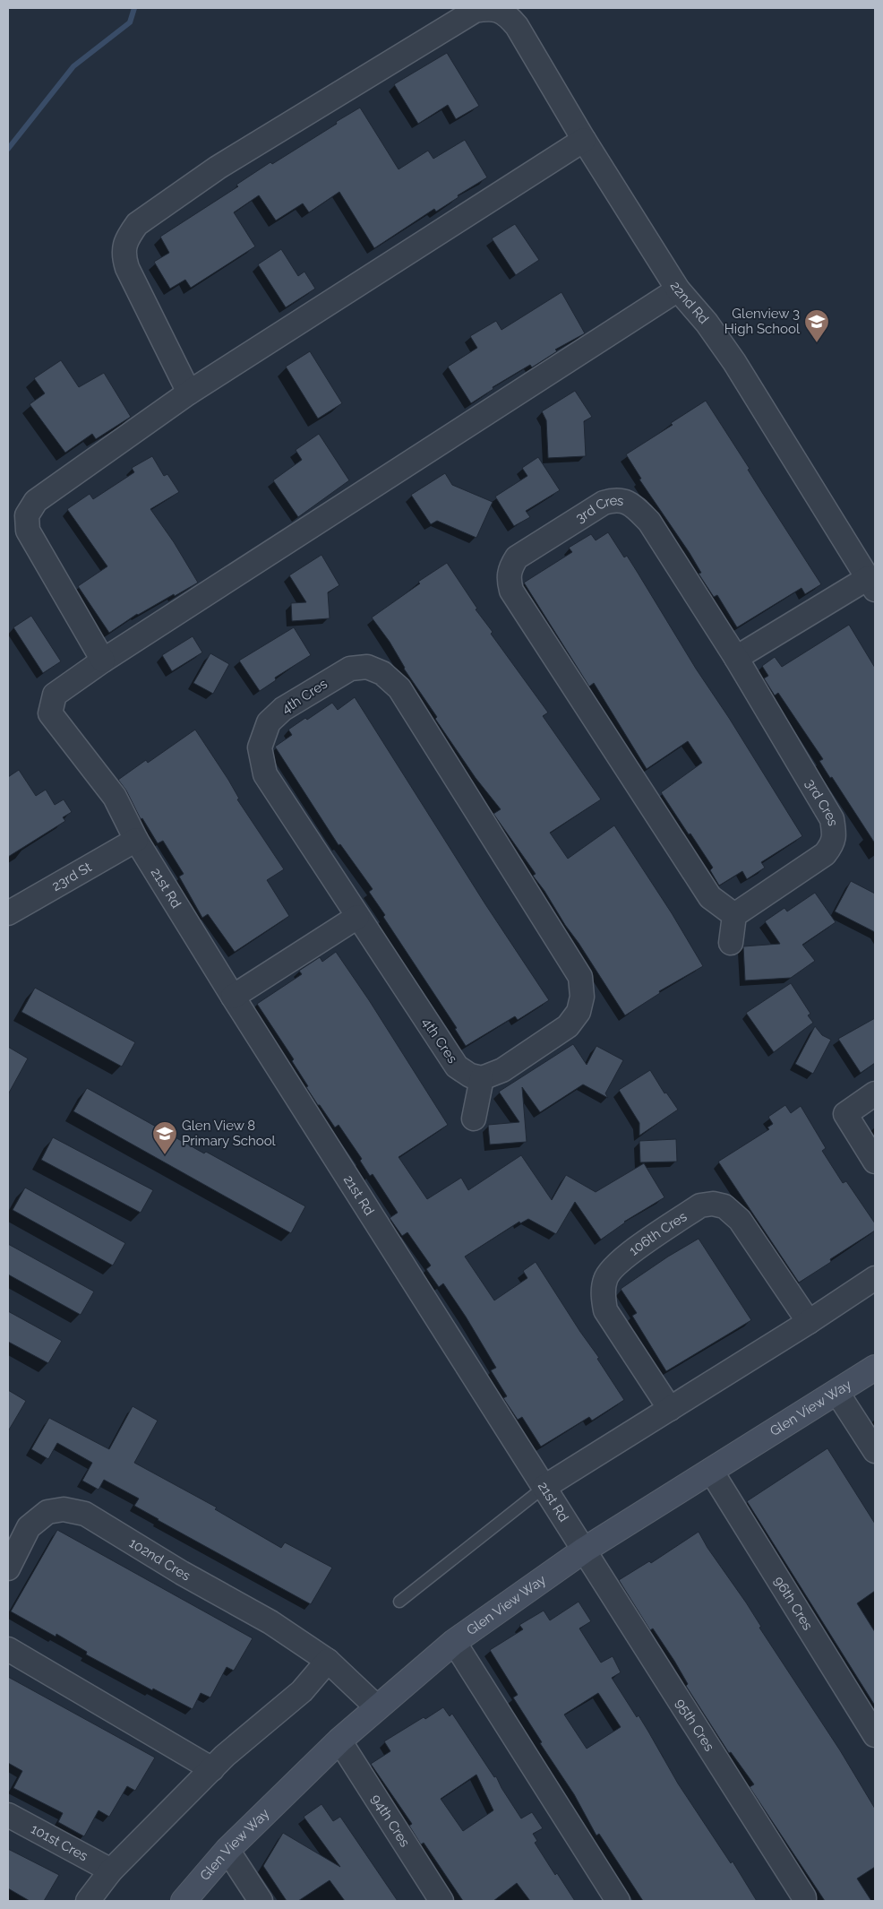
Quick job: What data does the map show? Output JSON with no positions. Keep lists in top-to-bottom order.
{
  "streets": {
    "street": [
      "22nd Rd",
      "3rd Cres",
      "4th Cres",
      "23rd St",
      "21st Rd",
      "106th Cres",
      "Glen View Way",
      "102nd Cres",
      "96th Cres",
      "95th Cres",
      "94th Cres",
      "101st Cres"
    ]
  },
  "crossings": [
    ["23rd St", "21st Rd"],
    ["21st Rd", "Glen View Way"],
    ["21st Rd", "95th Cres"],
    ["Glen View Way", "102nd Cres"],
    ["Glen View Way", "96th Cres"],
    ["Glen View Way", "95th Cres"],
    ["Glen View Way", "94th Cres"]
  ],
  "places": {
    "school or university": ["Glenview 3 High School", "Glen View 8 Primary School"]
  }
}
